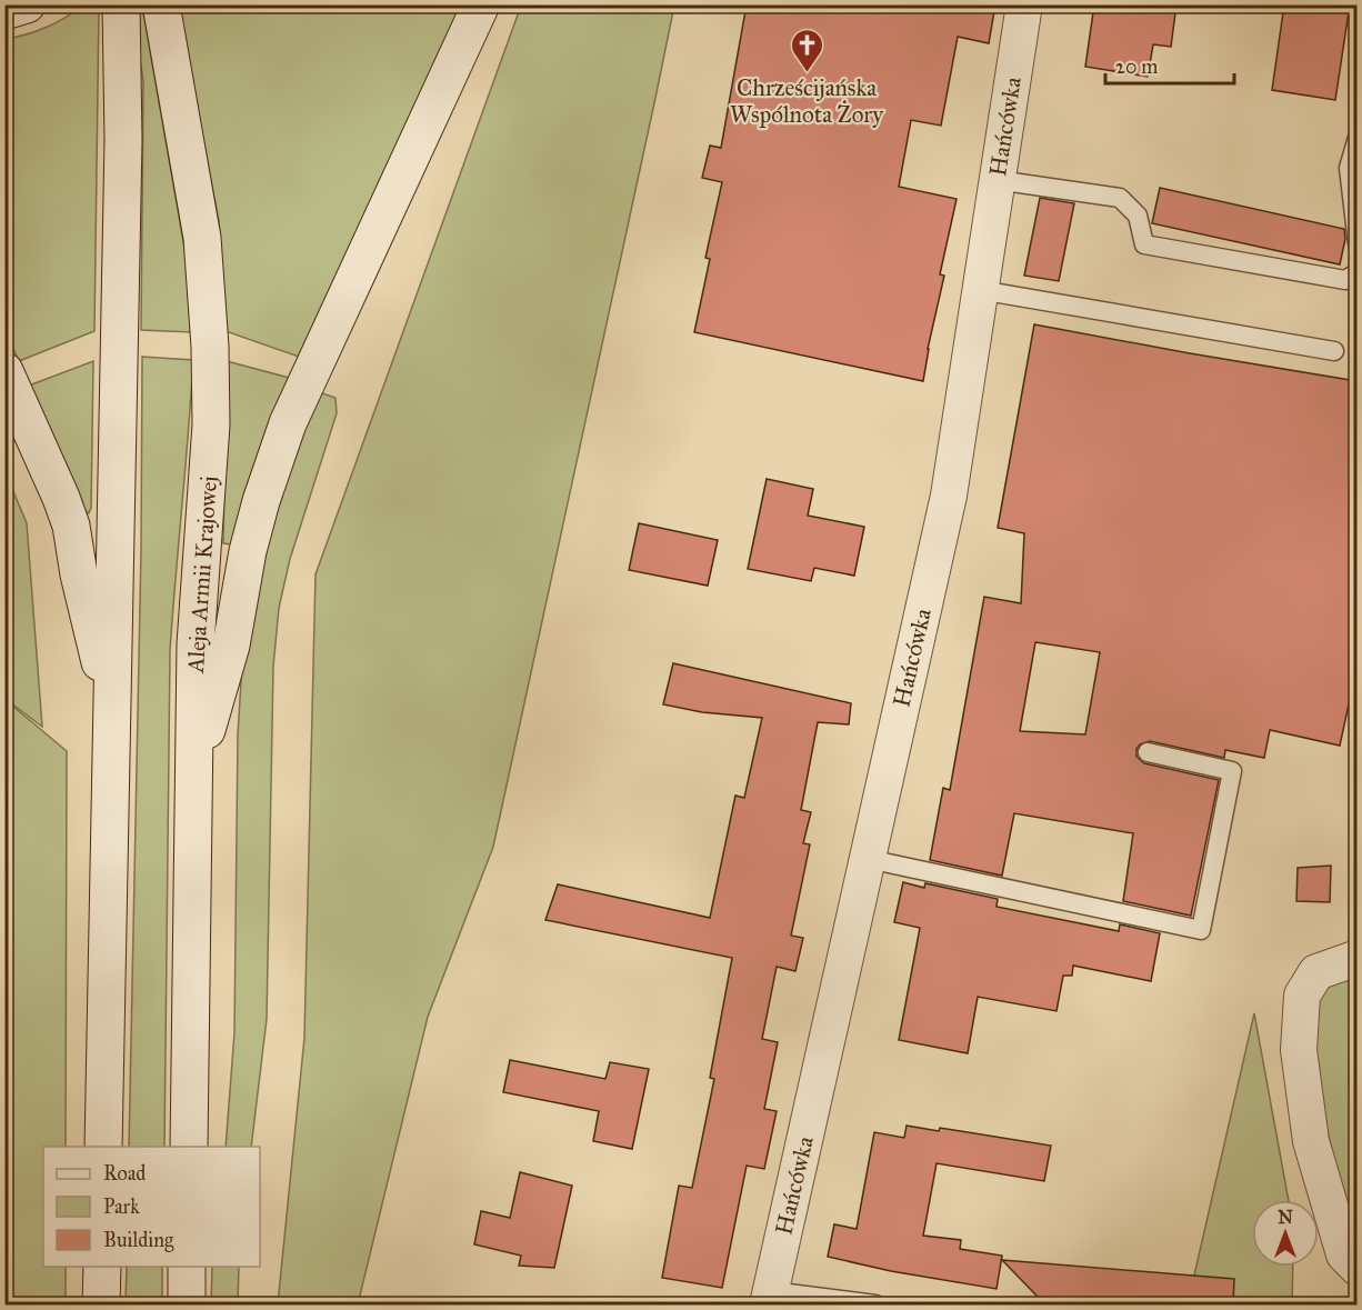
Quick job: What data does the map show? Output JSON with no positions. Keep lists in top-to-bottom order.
{
  "streets": {
    "main road": ["Aleja Armii Krajowej"],
    "street": ["Hańcówka"]
  },
  "places": {
    "church": ["Chrześcijańska Wspólnota Żory"]
  },
  "legend": ["Road", "Park", "Building"],
  "scale_bar": "20 m",
  "north": "top"
}
